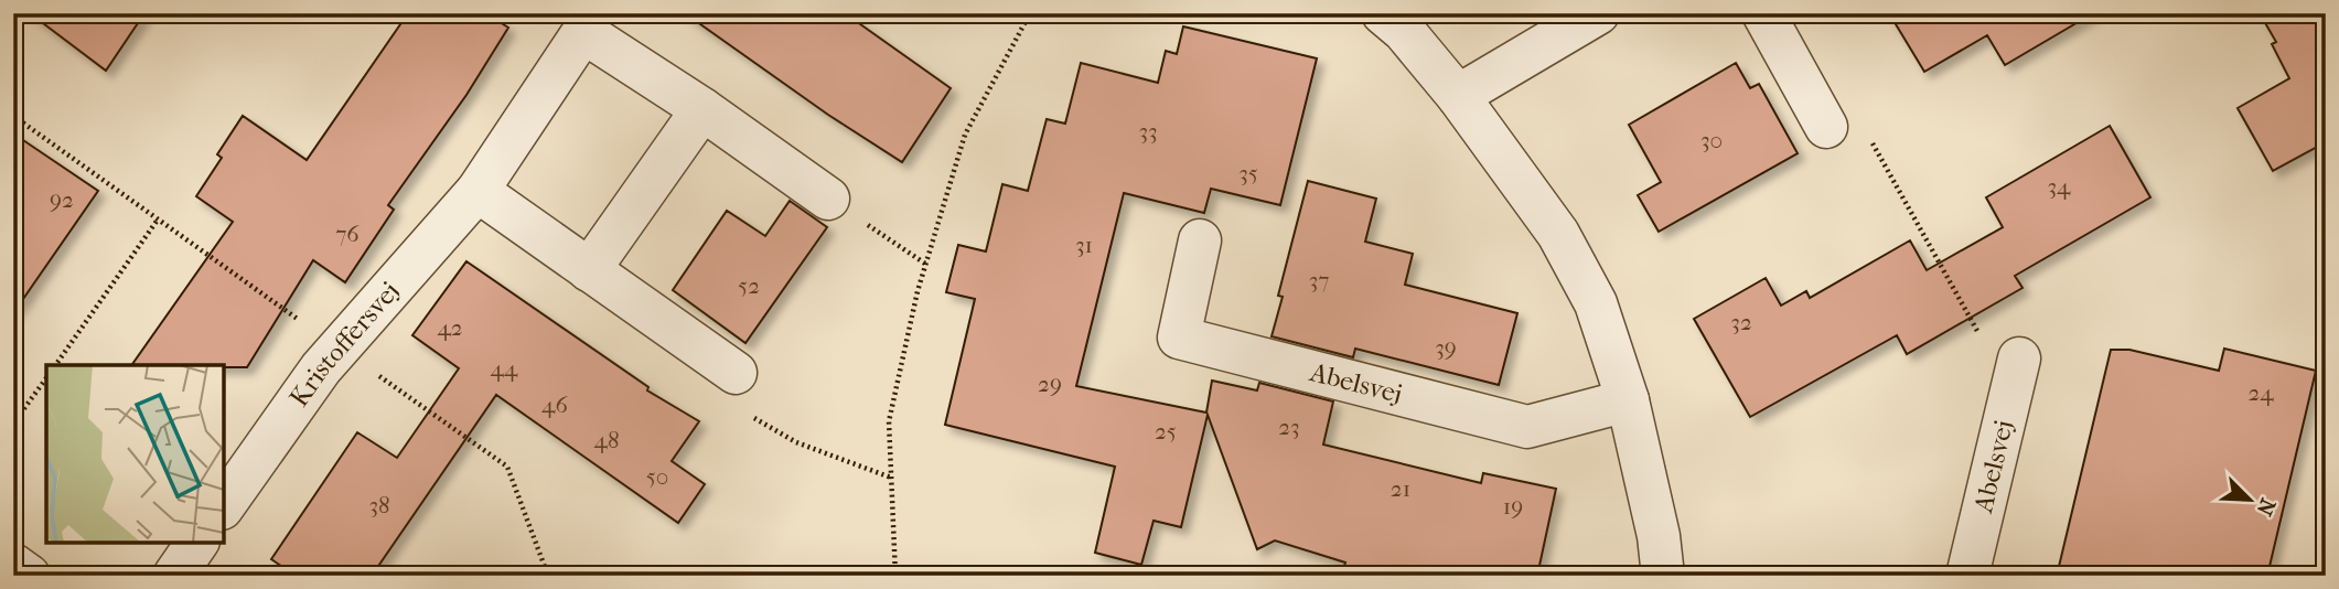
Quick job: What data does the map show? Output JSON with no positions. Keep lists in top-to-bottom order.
{
  "streets": {
    "street": ["Kristoffersvej", "Abelsvej"]
  },
  "house_numbers": [
    "33",
    "30",
    "35",
    "34",
    "92",
    "76",
    "31",
    "37",
    "52",
    "32",
    "42",
    "39",
    "44",
    "29",
    "24",
    "46",
    "23",
    "25",
    "48",
    "50",
    "21",
    "38",
    "19"
  ],
  "north": "bottom right"
}
